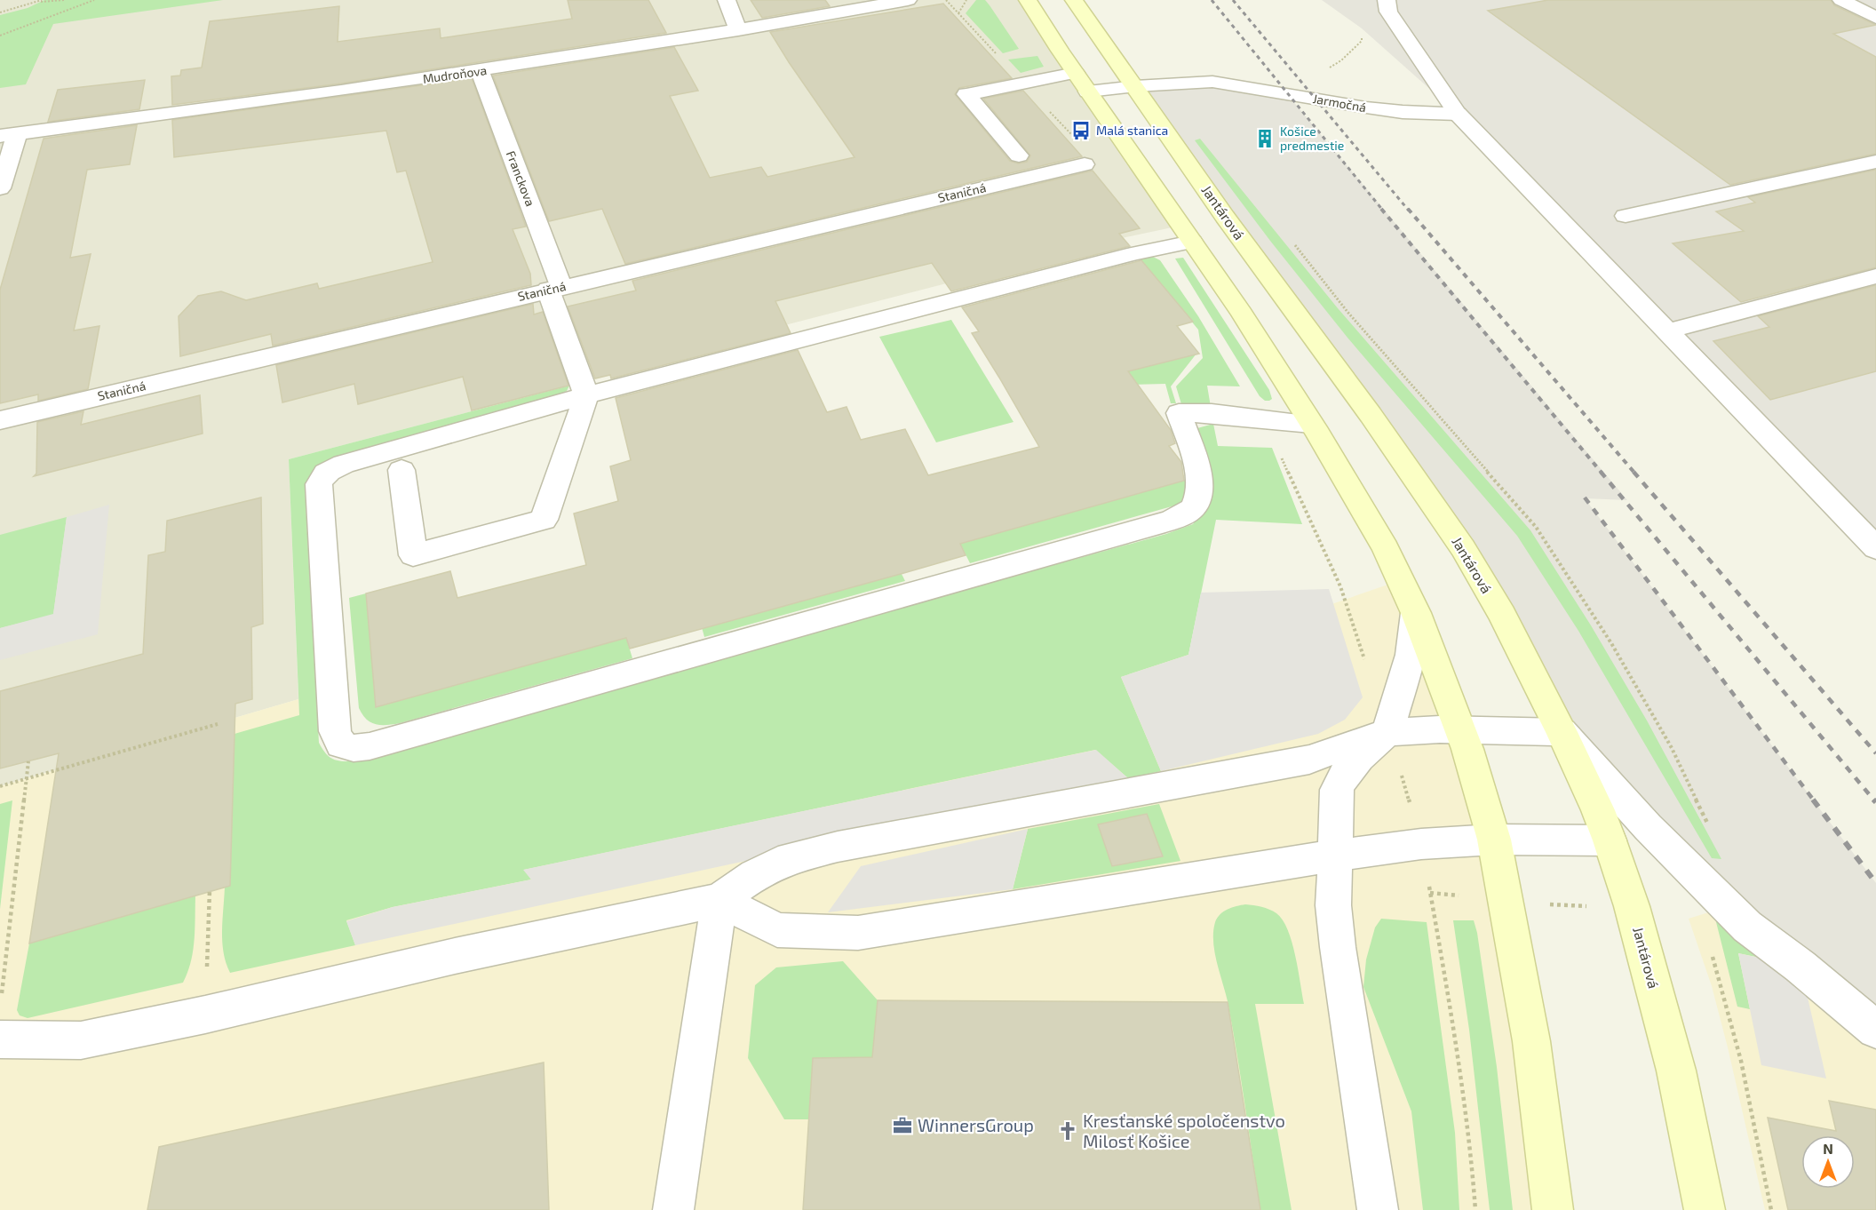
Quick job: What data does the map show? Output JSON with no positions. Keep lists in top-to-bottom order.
{
  "streets": {
    "street": [
      "Mudroňova",
      "Jarmočná",
      "Franckova",
      "Staničná",
      "Jantárová"
    ]
  },
  "crossings": [
    ["Mudroňova", "Franckova"],
    ["Jarmočná", "Jantárová"],
    ["Franckova", "Staničná"]
  ],
  "places": {
    "bus stop": ["Malá stanica"],
    "building": ["Košice predmestie"],
    "office": ["WinnersGroup"],
    "church": ["Kresťanské spoločenstvo Milosť Košice"]
  },
  "north": "top"
}
